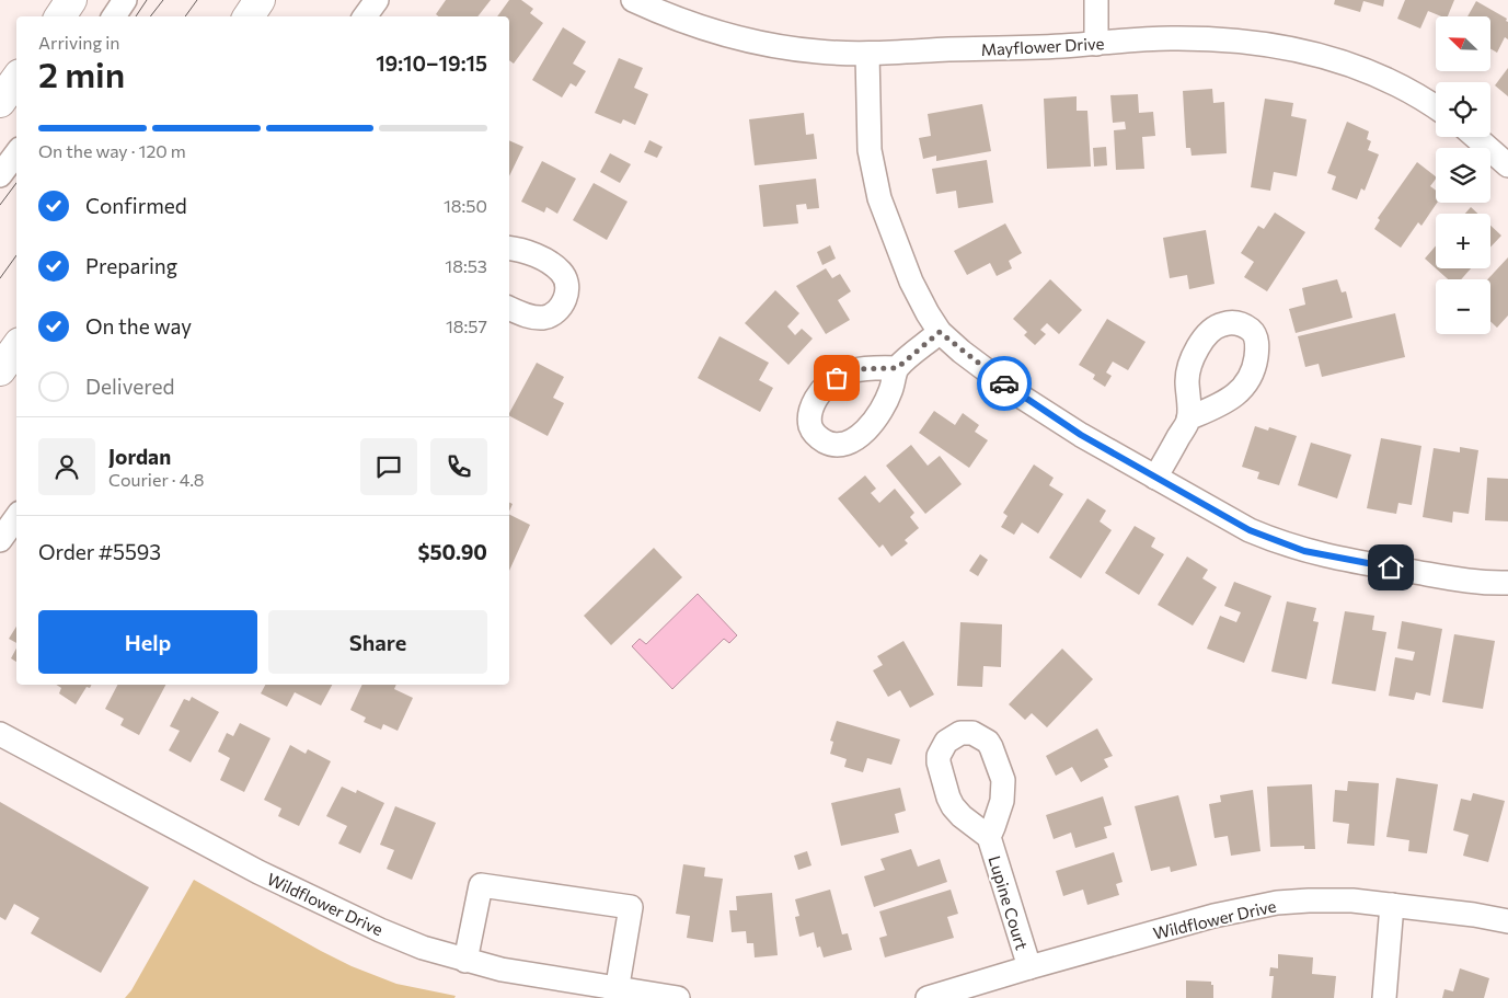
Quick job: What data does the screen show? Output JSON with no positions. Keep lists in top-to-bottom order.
{
  "streets": {
    "street": ["Mayflower Drive", "Lupine Court", "Wildflower Drive"]
  },
  "crossings": [
    ["Lupine Court", "Wildflower Drive"]
  ],
  "north": "top left",
  "page": {
    "map_buttons": ["+", "−"],
    "heading": ["2 min", "Arriving in", "19:10–19:15"],
    "panel": [
      "Jordan",
      "Courier · 4.8",
      "Order #5593",
      "$50.90"
    ],
    "bar": "On the way · 120 m",
    "list": [
      ["Confirmed", "18:50"],
      ["Preparing", "18:53"],
      ["On the way", "18:57"],
      "Delivered"
    ],
    "buttons": ["Help", "Share"]
  }
}
